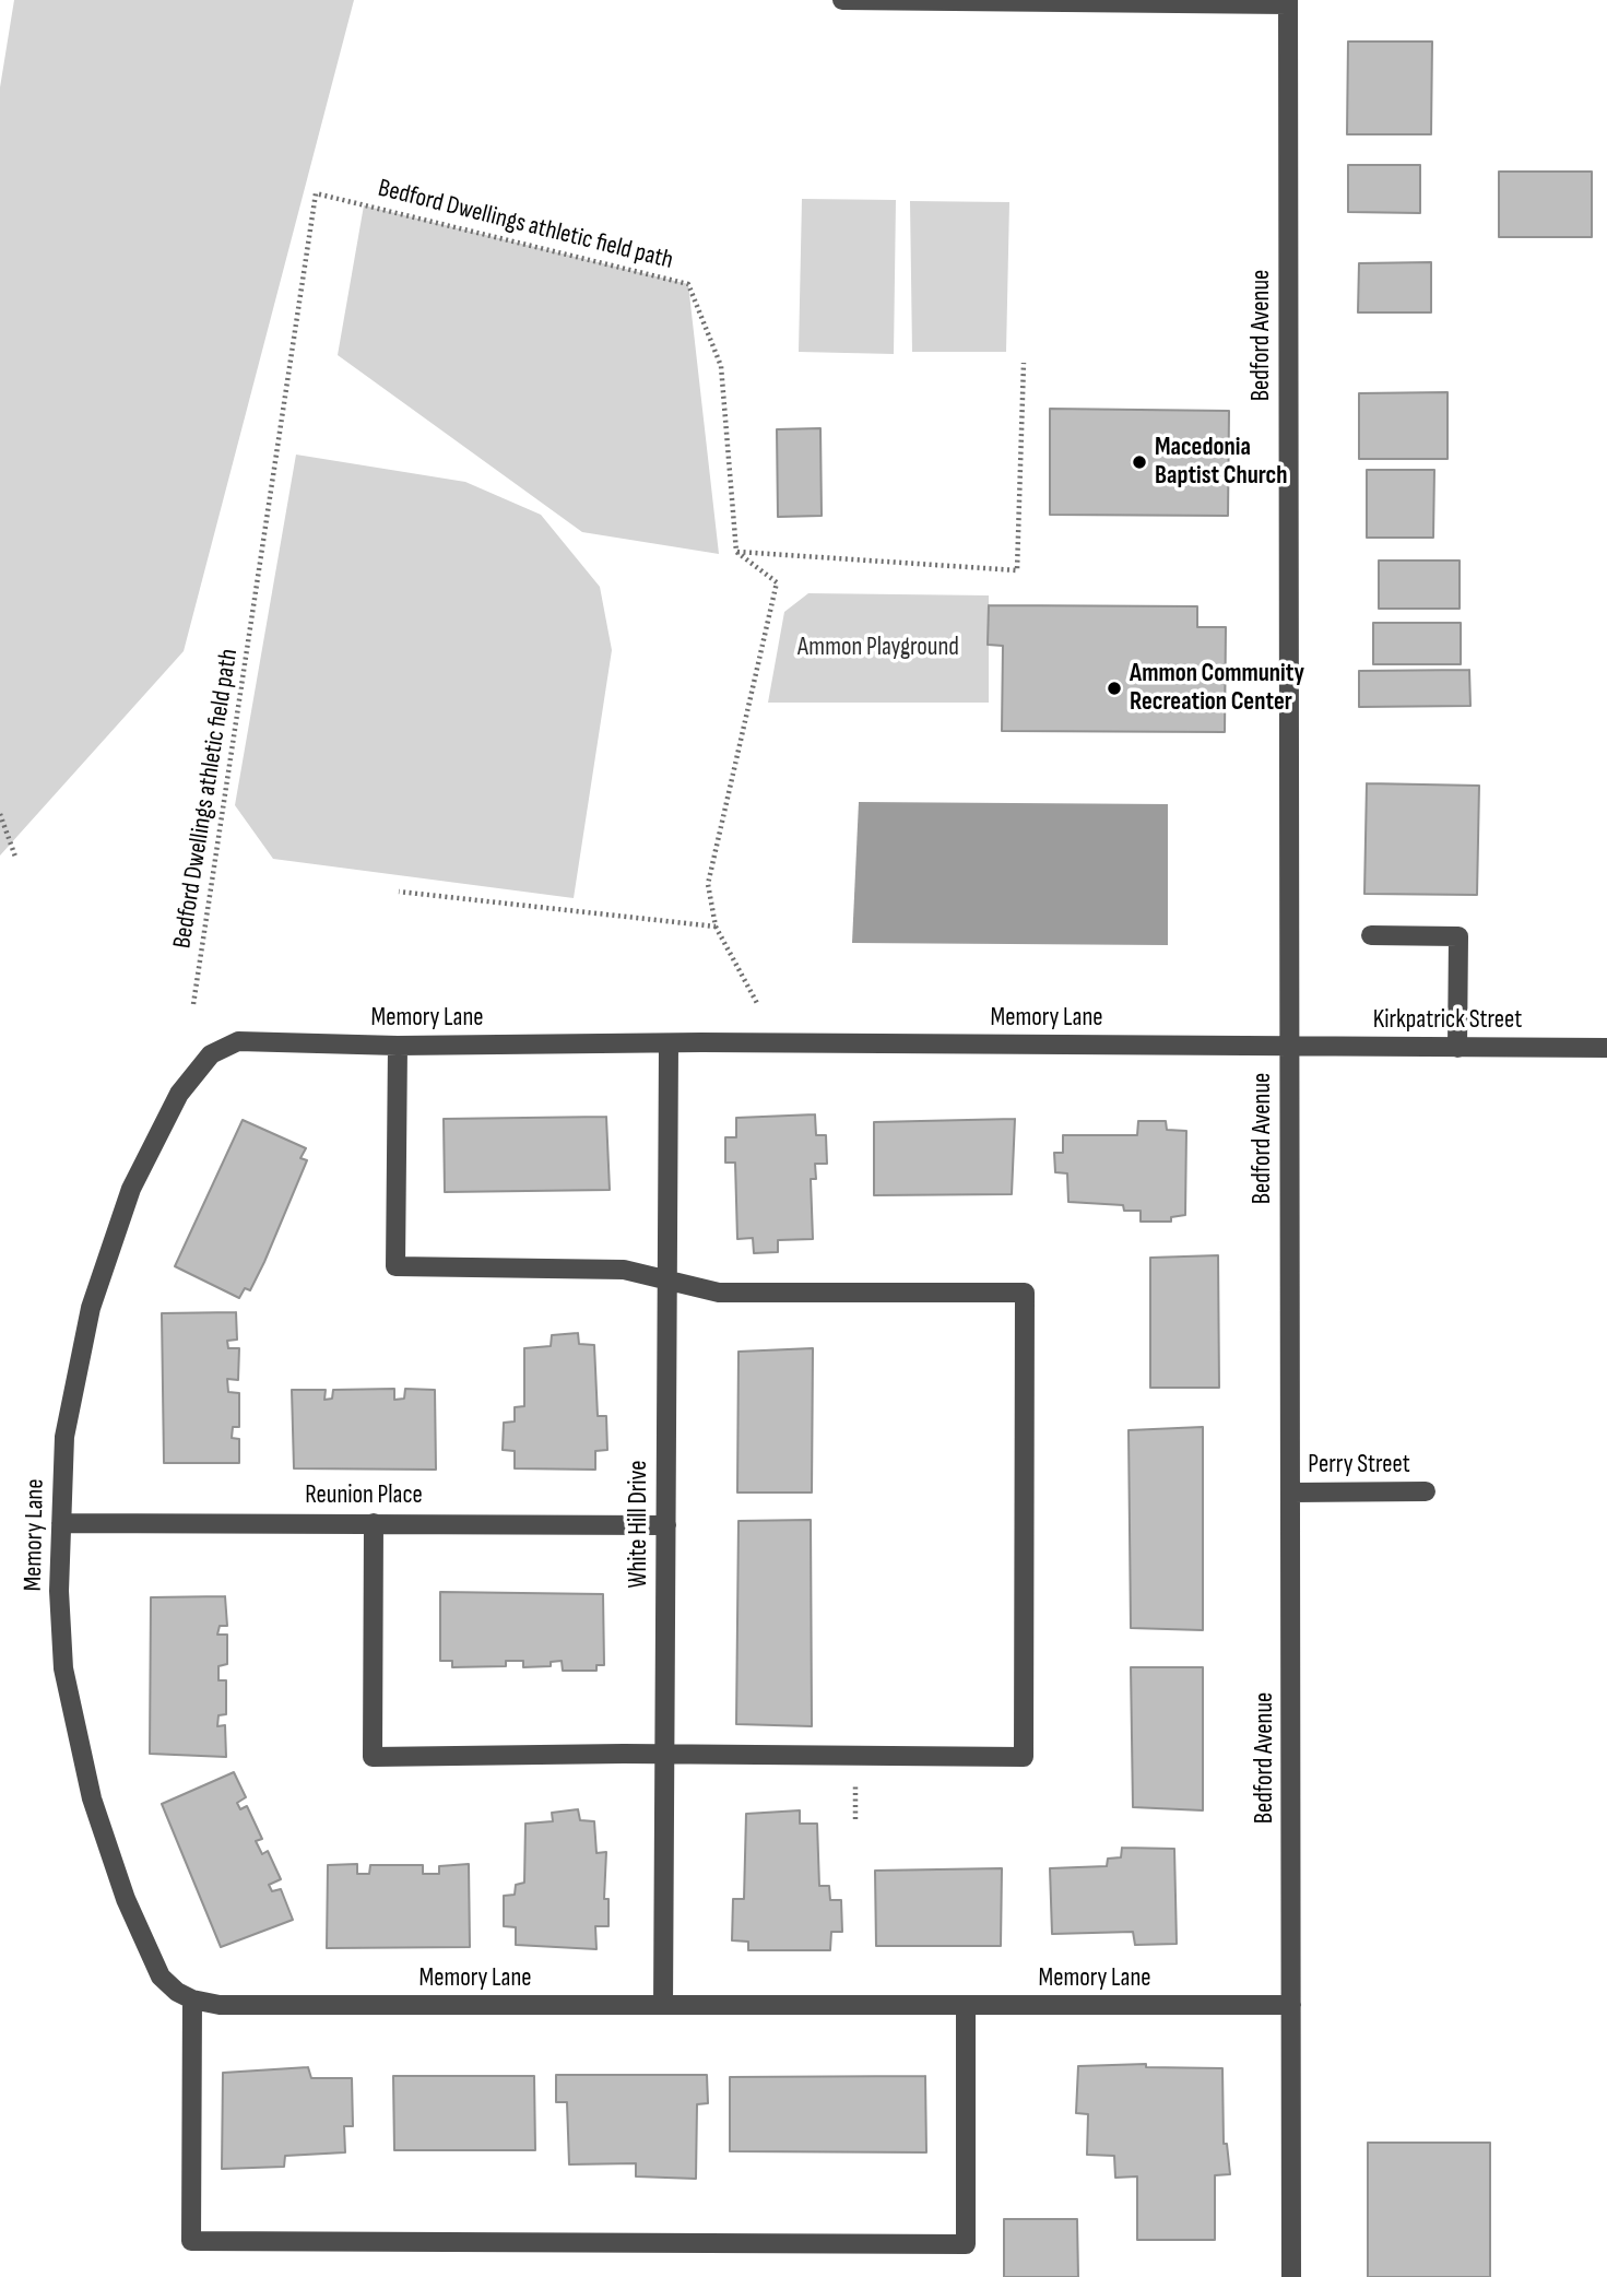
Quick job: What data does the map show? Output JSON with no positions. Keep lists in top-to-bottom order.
{
  "streets": {
    "street": [
      "Bedford Avenue",
      "Memory Lane",
      "Kirkpatrick Street",
      "Perry Street",
      "Reunion Place",
      "White Hill Drive"
    ],
    "path": ["Bedford Dwellings athletic field path"]
  },
  "crossings": [
    ["Bedford Avenue", "Memory Lane"],
    ["Bedford Avenue", "Kirkpatrick Street"],
    ["Bedford Avenue", "Perry Street"],
    ["Memory Lane", "Kirkpatrick Street"],
    ["Memory Lane", "Reunion Place"],
    ["Memory Lane", "White Hill Drive"],
    ["Reunion Place", "White Hill Drive"]
  ],
  "parks": ["Ammon Playground"],
  "places": ["Macedonia Baptist Church", "Ammon Community Recreation Center"]
}
